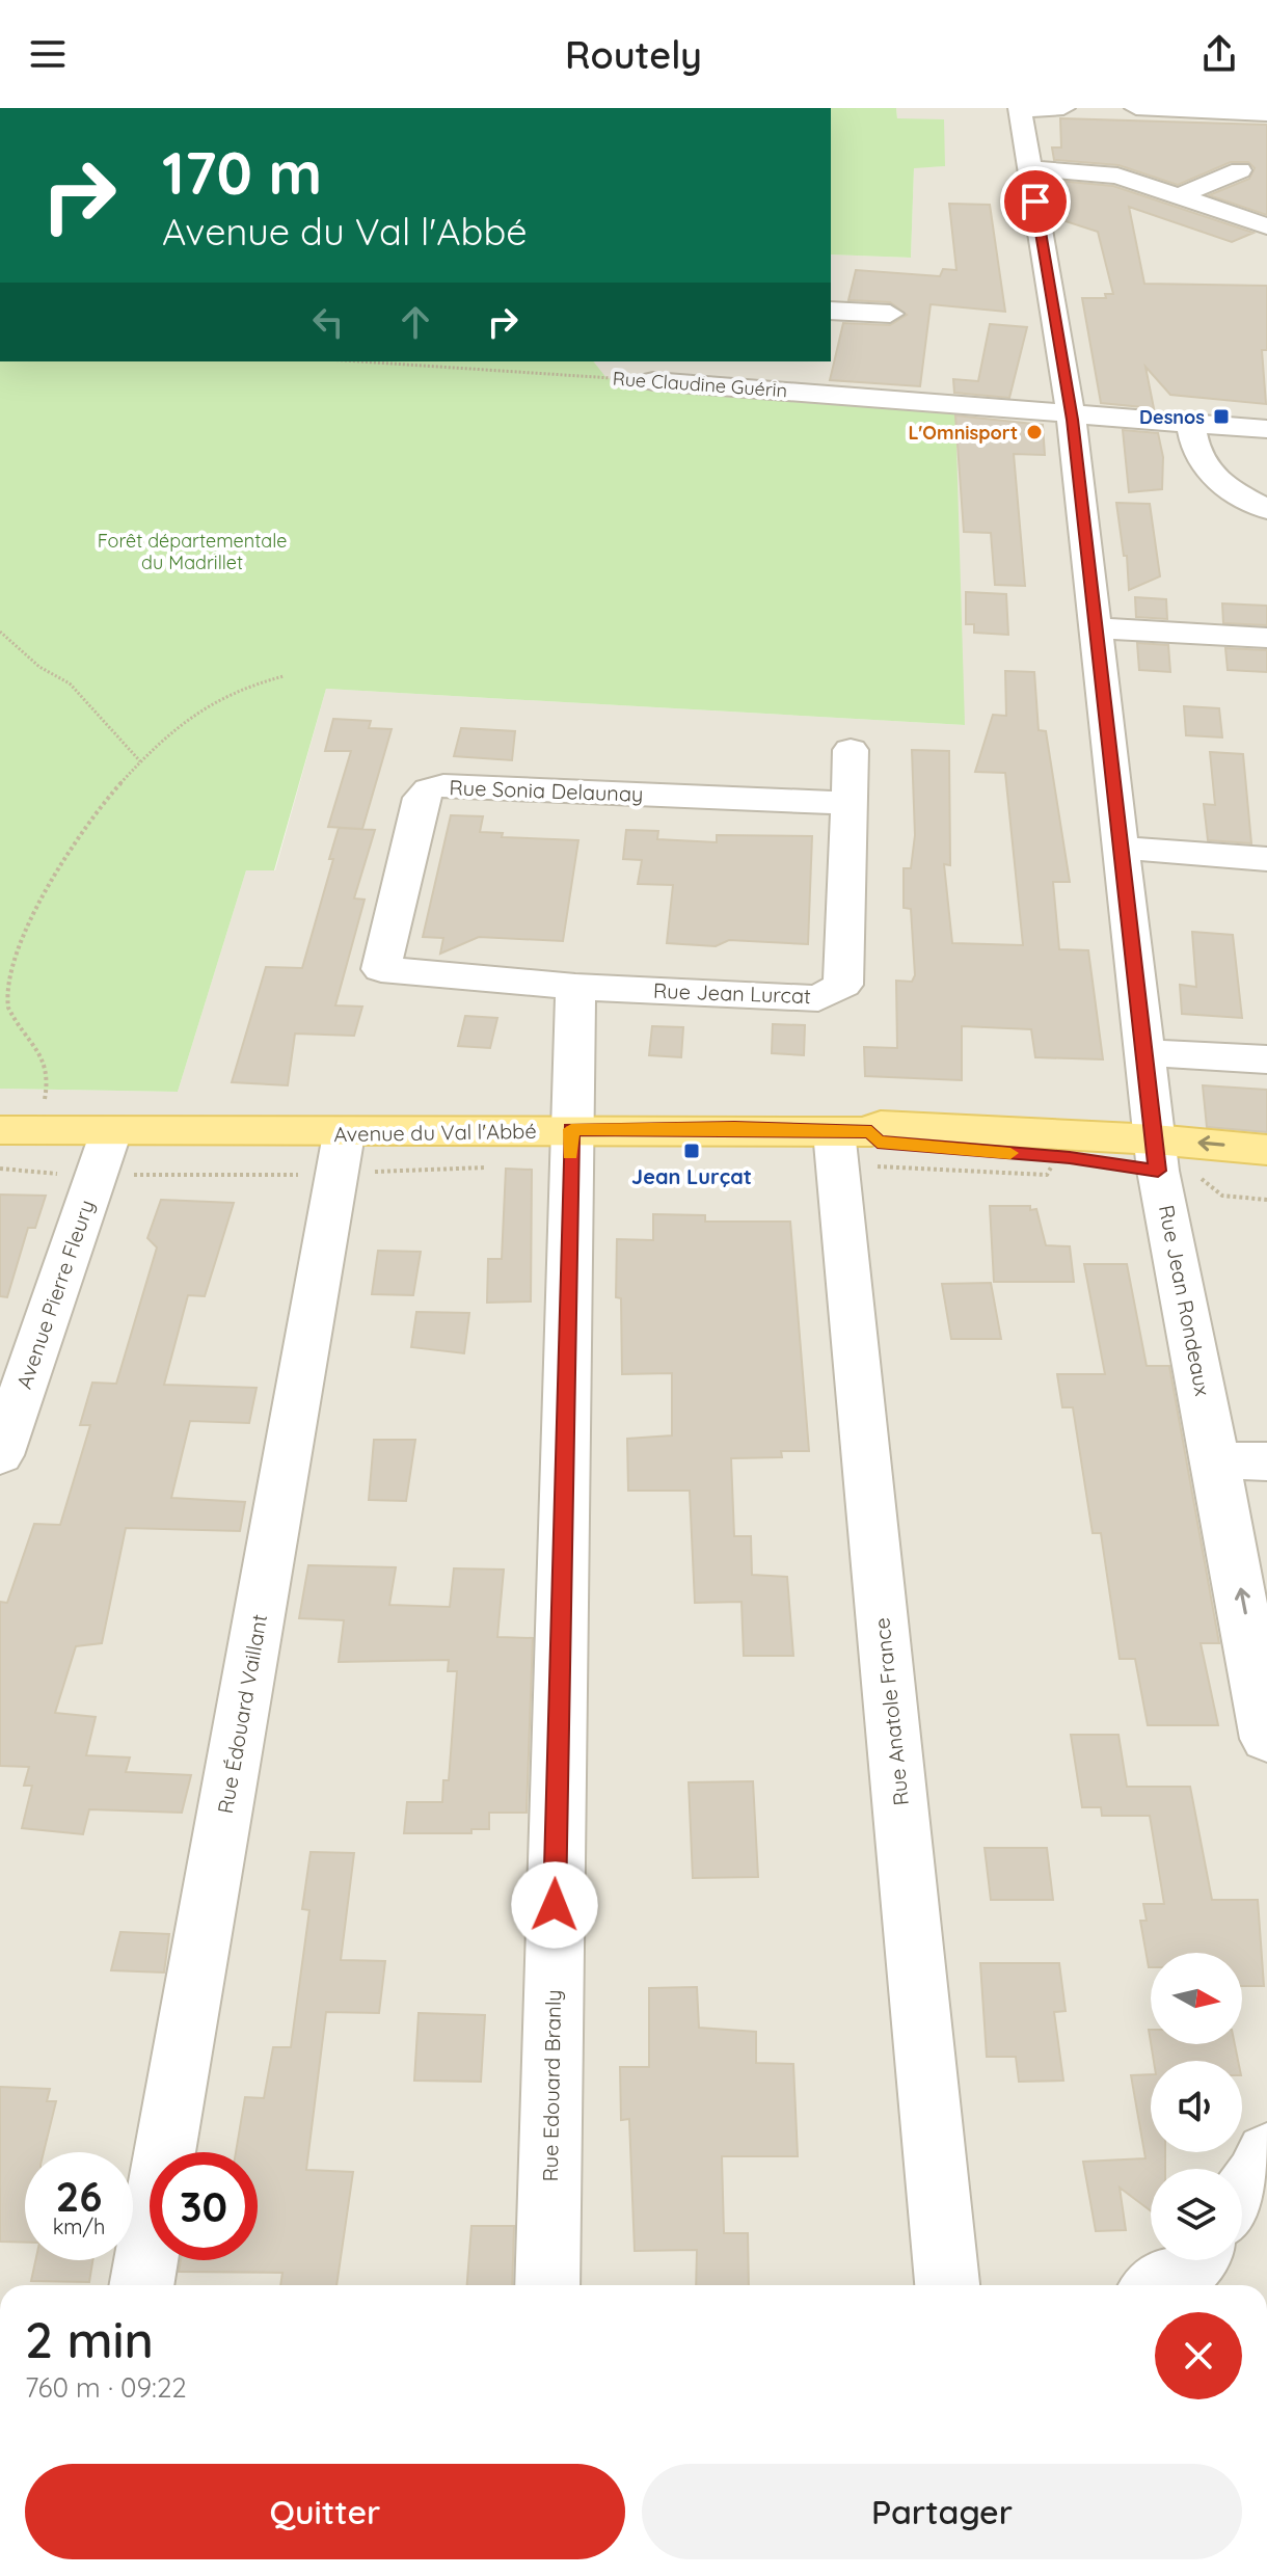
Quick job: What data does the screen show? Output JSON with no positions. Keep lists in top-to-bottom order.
{
  "streets": {
    "main road": ["Avenue du Val l'Abbé"],
    "street": [
      "Rue Claudine Guérin",
      "Rue Sonia Delaunay",
      "Rue Jean Lurcat",
      "Avenue Pierre Fleury",
      "Rue Jean Rondeaux",
      "Rue Anatole France",
      "Rue Édouard Vaillant",
      "Rue Edouard Branly"
    ]
  },
  "crossings": [
    ["Rue Claudine Guérin", "Rue Jean Rondeaux"],
    ["Rue Sonia Delaunay", "Rue Jean Lurcat"],
    ["Avenue du Val l'Abbé", "Avenue Pierre Fleury"],
    ["Avenue du Val l'Abbé", "Rue Jean Rondeaux"],
    ["Avenue du Val l'Abbé", "Rue Anatole France"],
    ["Avenue du Val l'Abbé", "Rue Édouard Vaillant"],
    ["Avenue du Val l'Abbé", "Rue Edouard Branly"]
  ],
  "parks": ["Forêt départementale du Madrillet"],
  "places": {
    "transit": ["Desnos", "Jean Lurçat"],
    "other": ["L'Omnisport"]
  },
  "north": "right",
  "page": {
    "header": "Routely",
    "turn": ["170 m", "Avenue du Val l'Abbé"],
    "speed": "26 km/h",
    "limit": "30",
    "heading": ["2 min", "760 m · 09:22"],
    "buttons": ["Quitter", "Partager"]
  }
}
